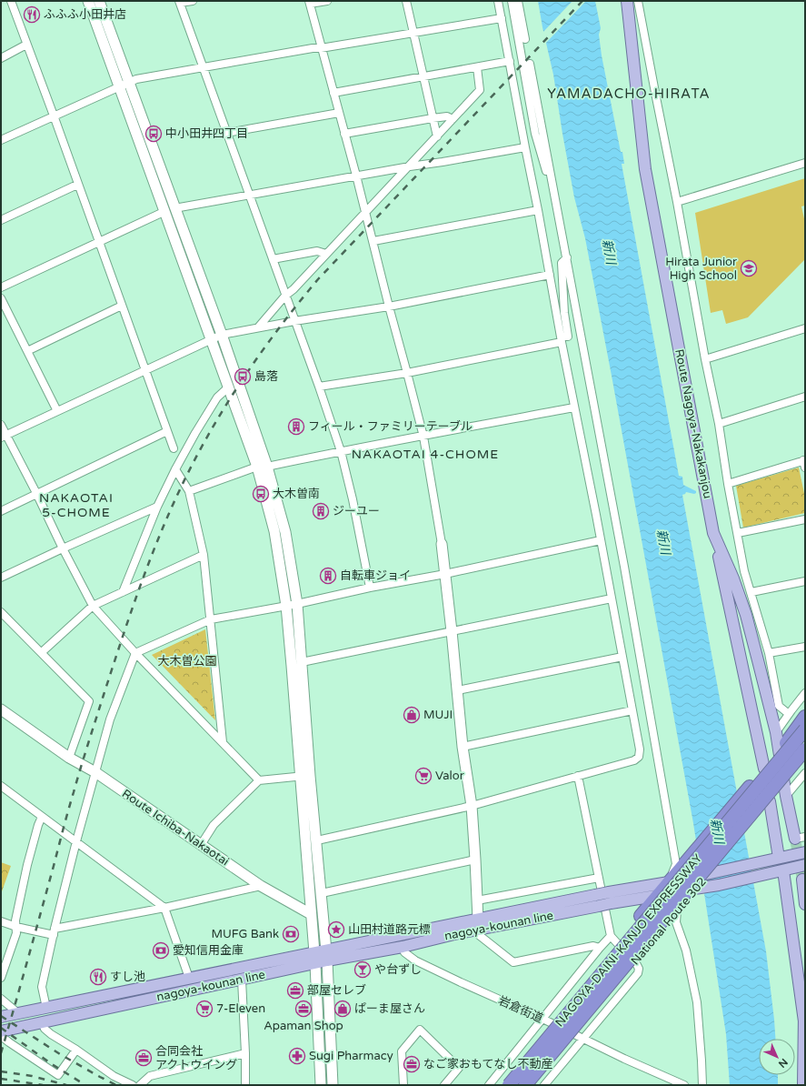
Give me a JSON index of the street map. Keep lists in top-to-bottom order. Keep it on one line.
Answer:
{"streets":{"highway":["National Route 302","NAGOYA-DAINI-KANJO EXPRESSWAY"],"main road":["Route Nagoya-Nakakanjou","nagoya-kounan line"],"street":["Route Ichiba-Nakaotai","岩倉街道"]},"crossings":[["Route Nagoya-Nakakanjou","National Route 302"],["National Route 302","nagoya-kounan line"],["nagoya-kounan line","岩倉街道"]],"districts":["YAMADACHO-HIRATA","NAKAOTAI 4-CHOME","NAKAOTAI 5-CHOME"],"water":["新川"],"parks":["大木曽公園"],"places":{"restaurant":["ふふふ小田井店","すし池"],"bus stop":["中小田井四丁目","島落","大木曽南"],"school or university":["Hirata Junior High School"],"building":["フィール・ファミリーテーブル","ジーユー","自転車ジョイ"],"shop":["MUJI","ぱーま屋さん"],"supermarket":["Valor","7-Eleven"],"place":["山田村道路元標"],"bank":["MUFG Bank","愛知信用金庫"],"bar":["や台ずし"],"office":["部屋セレブ","Apaman Shop","合同会社 アクトウイング","なご家おもてなし不動産"],"pharmacy":["Sugi Pharmacy"]},"north":"bottom right"}
